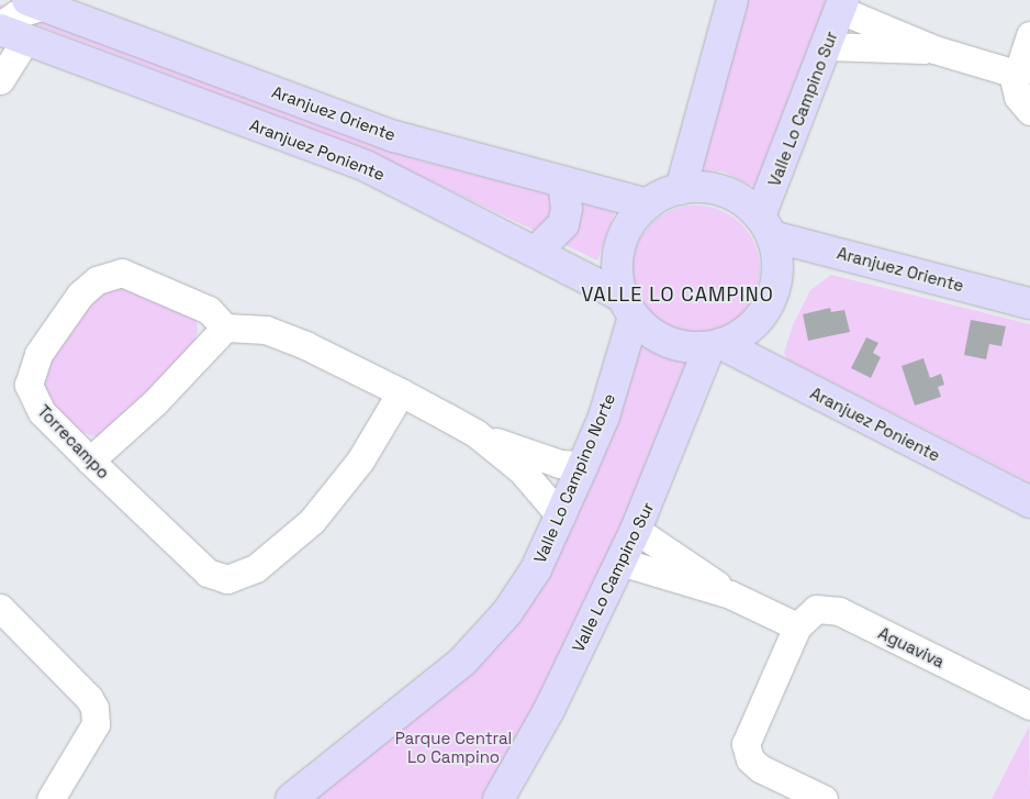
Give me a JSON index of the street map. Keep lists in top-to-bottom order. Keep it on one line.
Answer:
{"streets":{"street":["Valle Lo Campino Sur","Aranjuez Oriente","Aranjuez Poniente","Torrecampo","Valle Lo Campino Norte","Aguaviva"]},"crossings":[["Valle Lo Campino Sur","Aranjuez Oriente"],["Valle Lo Campino Sur","Aranjuez Poniente"],["Valle Lo Campino Sur","Valle Lo Campino Norte"],["Aranjuez Oriente","Aranjuez Poniente"],["Aranjuez Oriente","Valle Lo Campino Norte"],["Aranjuez Poniente","Valle Lo Campino Norte"]],"districts":["VALLE LO CAMPINO"],"parks":["Parque Central Lo Campino"]}
